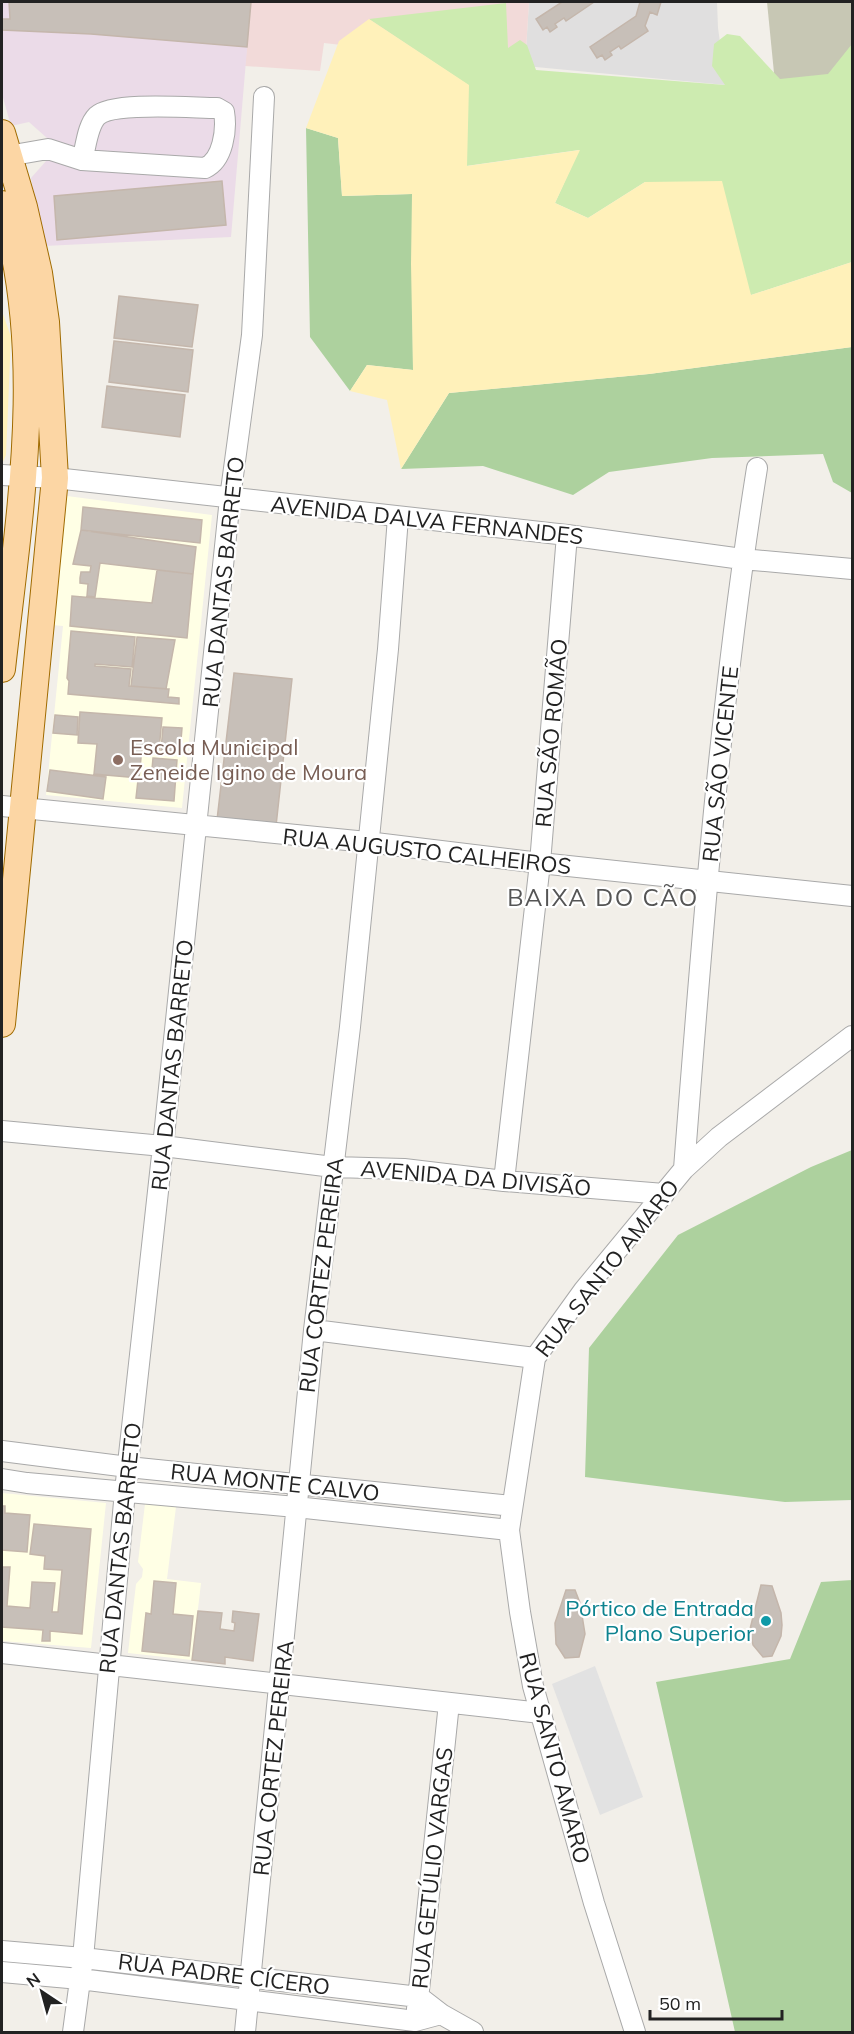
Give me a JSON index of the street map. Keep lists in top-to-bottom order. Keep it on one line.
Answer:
{"streets":{"street":["AVENIDA DALVA FERNANDES","RUA DANTAS BARRETO","RUA SÃO ROMÃO","RUA SÃO VICENTE","RUA AUGUSTO CALHEIROS","AVENIDA DA DIVISÃO","RUA SANTO AMARO","RUA CORTEZ PEREIRA","RUA MONTE CALVO","RUA GETÚLIO VARGAS","RUA PADRE CÍCERO"]},"crossings":[["AVENIDA DALVA FERNANDES","RUA DANTAS BARRETO"],["AVENIDA DALVA FERNANDES","RUA SÃO ROMÃO"],["AVENIDA DALVA FERNANDES","RUA SÃO VICENTE"],["AVENIDA DALVA FERNANDES","RUA CORTEZ PEREIRA"],["RUA DANTAS BARRETO","RUA AUGUSTO CALHEIROS"],["RUA DANTAS BARRETO","AVENIDA DA DIVISÃO"],["RUA DANTAS BARRETO","RUA MONTE CALVO"],["RUA DANTAS BARRETO","RUA PADRE CÍCERO"],["RUA SÃO ROMÃO","RUA AUGUSTO CALHEIROS"],["RUA SÃO ROMÃO","AVENIDA DA DIVISÃO"],["RUA SÃO VICENTE","RUA AUGUSTO CALHEIROS"],["RUA SÃO VICENTE","RUA SANTO AMARO"],["RUA AUGUSTO CALHEIROS","RUA CORTEZ PEREIRA"],["AVENIDA DA DIVISÃO","RUA SANTO AMARO"],["AVENIDA DA DIVISÃO","RUA CORTEZ PEREIRA"],["RUA SANTO AMARO","RUA MONTE CALVO"],["RUA CORTEZ PEREIRA","RUA MONTE CALVO"],["RUA CORTEZ PEREIRA","RUA PADRE CÍCERO"],["RUA GETÚLIO VARGAS","RUA PADRE CÍCERO"]],"districts":["BAIXA DO CÃO"],"places":["Escola Municipal Zeneide Igino de Moura","Pórtico de Entrada Plano Superior"],"scale_bar":"50 m","north":"top left"}
